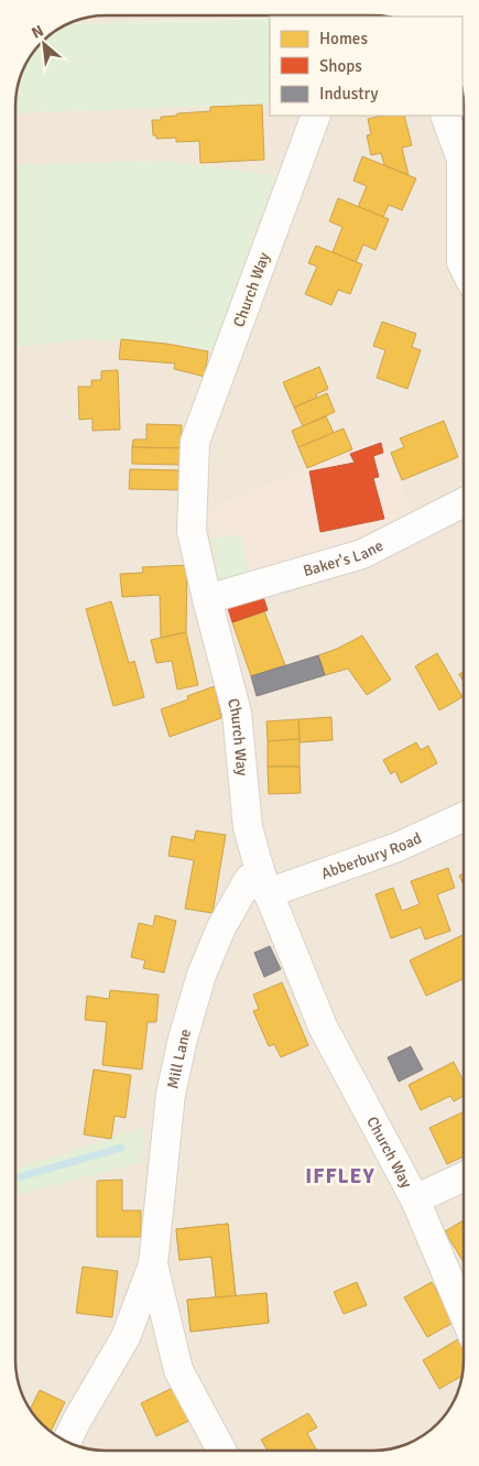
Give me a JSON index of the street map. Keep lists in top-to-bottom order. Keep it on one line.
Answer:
{"streets":{"street":["Church Way","Baker's Lane","Abberbury Road","Mill Lane"]},"crossings":[["Church Way","Baker's Lane"],["Church Way","Abberbury Road"],["Church Way","Mill Lane"],["Abberbury Road","Mill Lane"]],"districts":["IFFLEY"],"legend":["Homes","Shops","Industry"],"north":"top left"}
